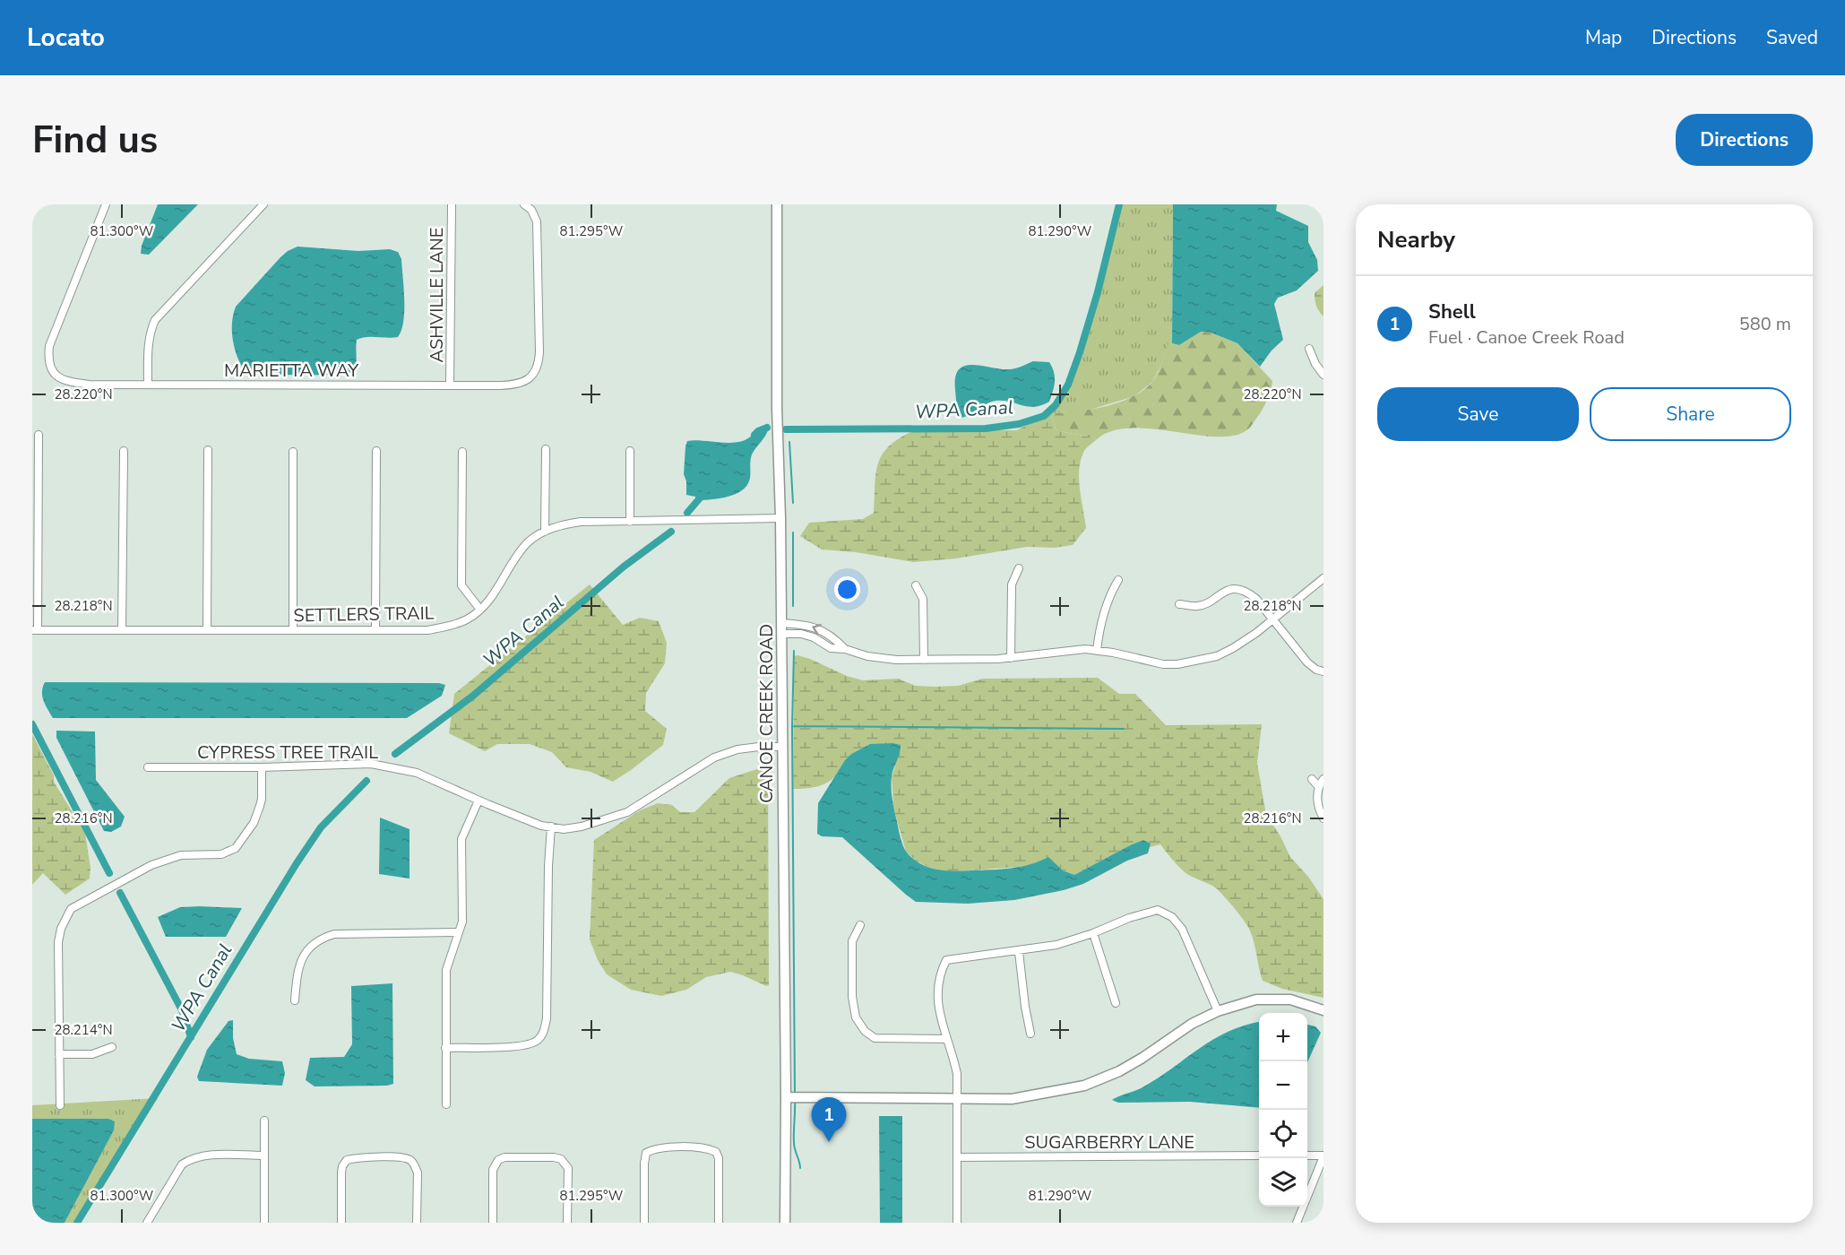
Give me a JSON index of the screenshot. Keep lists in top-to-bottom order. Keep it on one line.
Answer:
{"streets":{"main road":["CANOE CREEK ROAD"],"street":["ASHVILLE LANE","MARIETTA WAY","SETTLERS TRAIL","CYPRESS TREE TRAIL","SUGARBERRY LANE"]},"crossings":[["ASHVILLE LANE","MARIETTA WAY"],["SETTLERS TRAIL","CANOE CREEK ROAD"],["CANOE CREEK ROAD","CYPRESS TREE TRAIL"]],"water":["WPA Canal"],"page":{"header":"Locato","nav":["Map","Directions","Saved"],"buttons":["Directions",["Save","Share"]],"title":"Find us","heading":"Nearby","list":[{"mark":"1","name":"Shell","note":"Fuel · Canoe Creek Road","value":"580 m"}],"map_buttons":["+","−"],"pins":"1"},"coordinates":["81.300°W","81.295°W","81.290°W","28.220°N","28.218°N","28.216°N","28.214°N"]}
